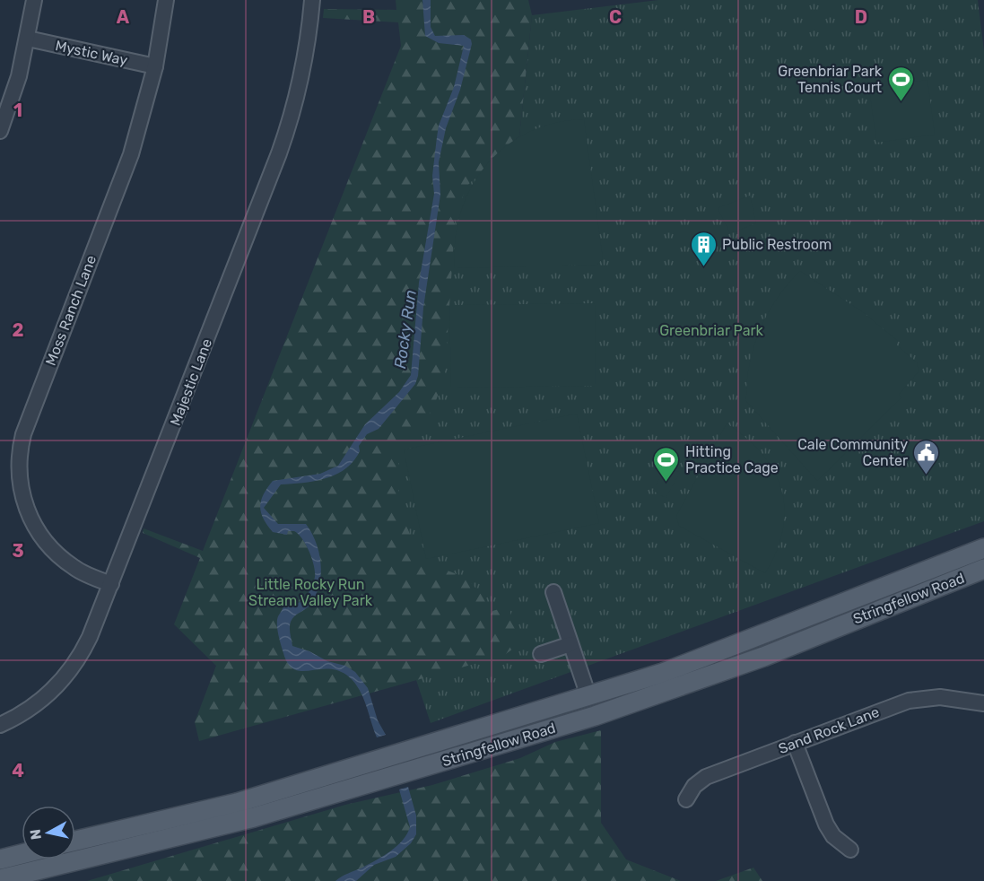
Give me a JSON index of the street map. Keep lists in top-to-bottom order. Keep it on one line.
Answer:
{"streets":{"main road":["Stringfellow Road"],"street":["Mystic Way","Moss Ranch Lane","Majestic Lane","Sand Rock Lane"]},"crossings":[["Mystic Way","Moss Ranch Lane"],["Moss Ranch Lane","Majestic Lane"]],"water":["Rocky Run"],"parks":["Greenbriar Park","Little Rocky Run Stream Valley Park"],"places":{"sports":["Greenbriar Park Tennis Court","Hitting Practice Cage"],"building":["Public Restroom"],"public building":["Cale Community Center"]},"north":"left","grid":{"columns":["A","B","C","D"],"rows":["1","2","3","4"]}}
